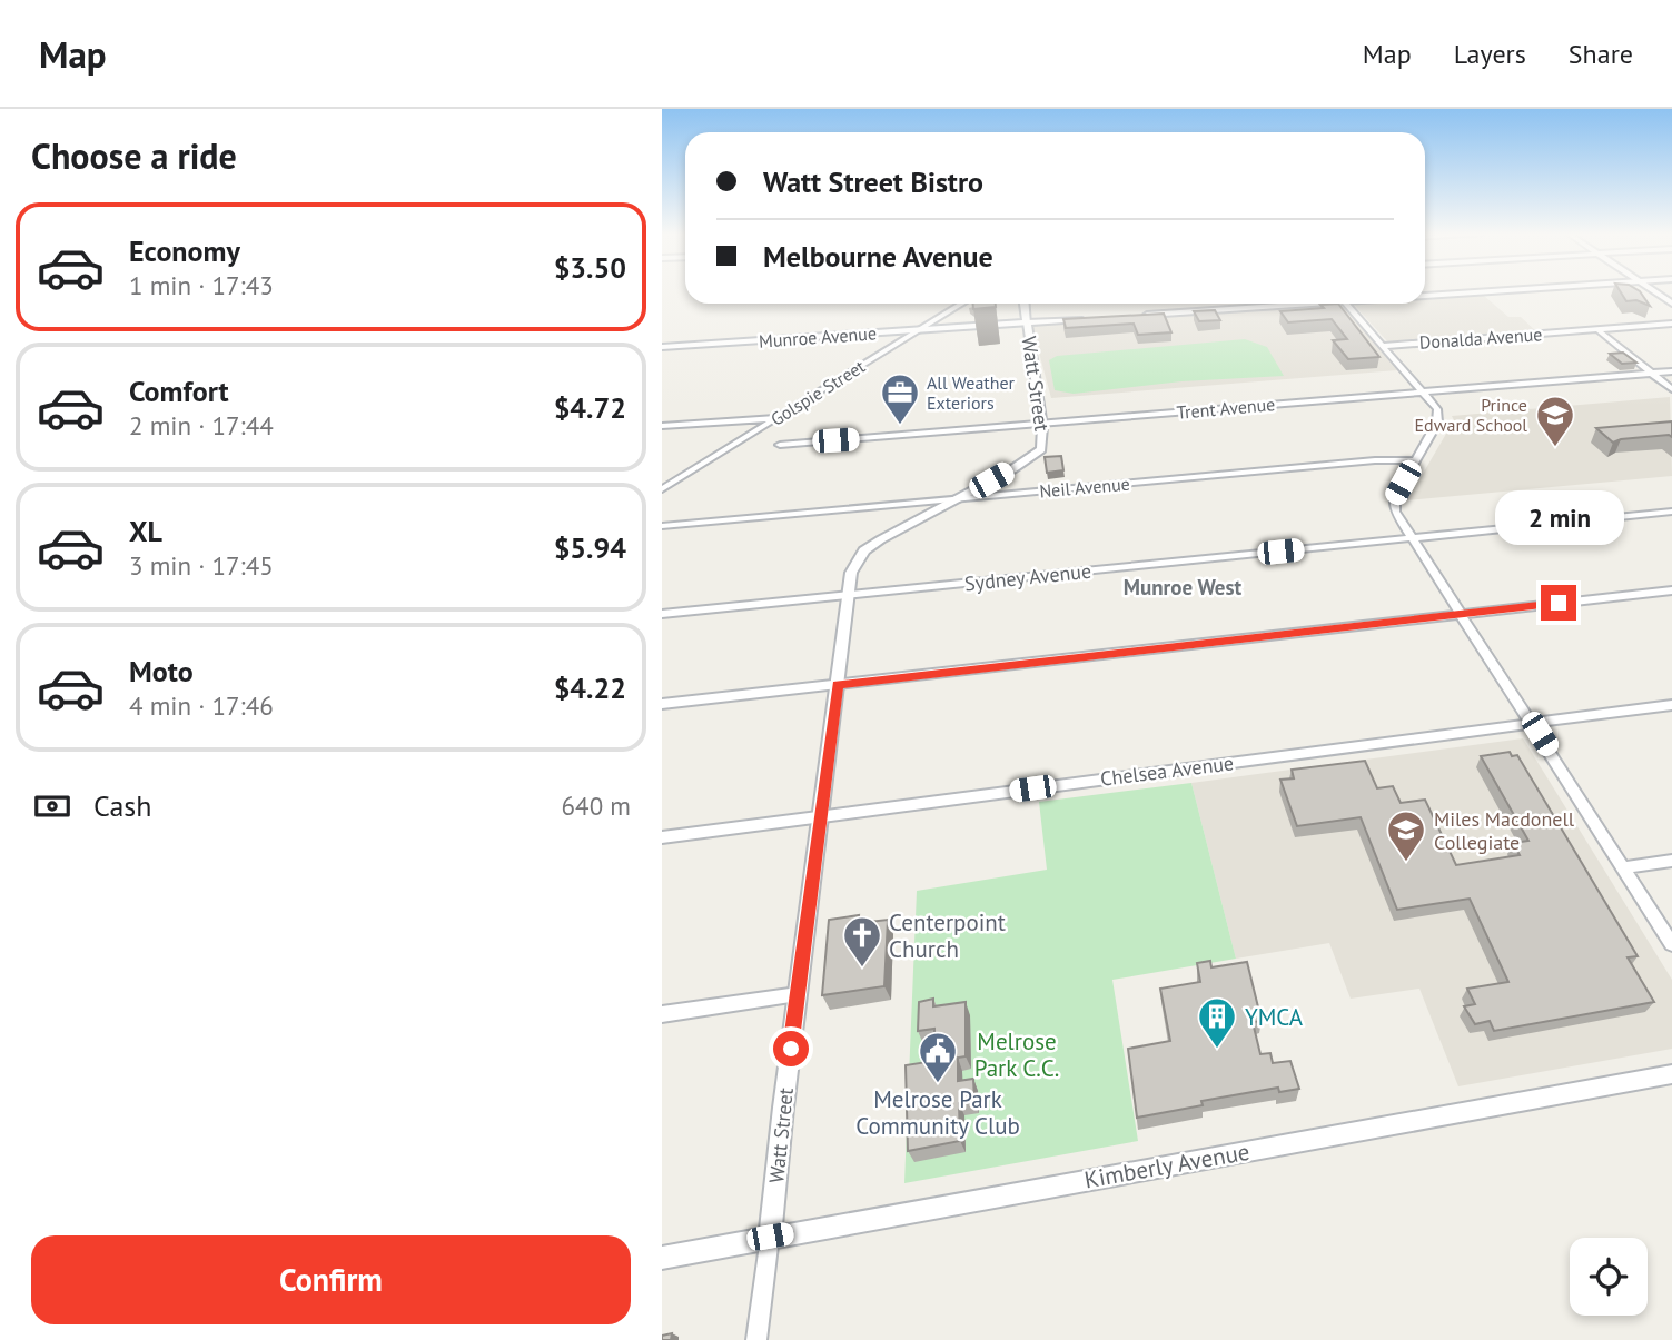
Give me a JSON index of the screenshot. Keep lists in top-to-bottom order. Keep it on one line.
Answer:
{"streets":{"main road":["Munroe Avenue","Watt Street"],"street":["Donalda Avenue","Golspie Street","Trent Avenue","Neil Avenue","Sydney Avenue","Chelsea Avenue","Kimberly Avenue"]},"crossings":[["Munroe Avenue","Watt Street"],["Munroe Avenue","Golspie Street"],["Watt Street","Trent Avenue"],["Watt Street","Neil Avenue"],["Watt Street","Sydney Avenue"],["Watt Street","Chelsea Avenue"],["Watt Street","Kimberly Avenue"]],"districts":["Munroe West"],"parks":["Melrose Park C.C."],"places":{"office":["All Weather Exteriors"],"school or university":["Prince Edward School","Miles Macdonell Collegiate"],"church":["Centerpoint Church"],"building":["YMCA"],"public building":["Melrose Park Community Club"]},"page":{"header":"Map","nav":["Map","Layers","Share"],"heading":"Choose a ride","banner":["Watt Street Bistro","Melbourne Avenue"],"list":[{"name":"Economy","note":"1 min · 17:43","value":"$3.50"},{"name":"Comfort","note":"2 min · 17:44","value":"$4.72"},{"name":"XL","note":"3 min · 17:45","value":"$5.94"},{"name":"Moto","note":"4 min · 17:46","value":"$4.22"}],"bubble":"2 min","pay":["Cash","640 m"],"buttons":"Confirm"}}
